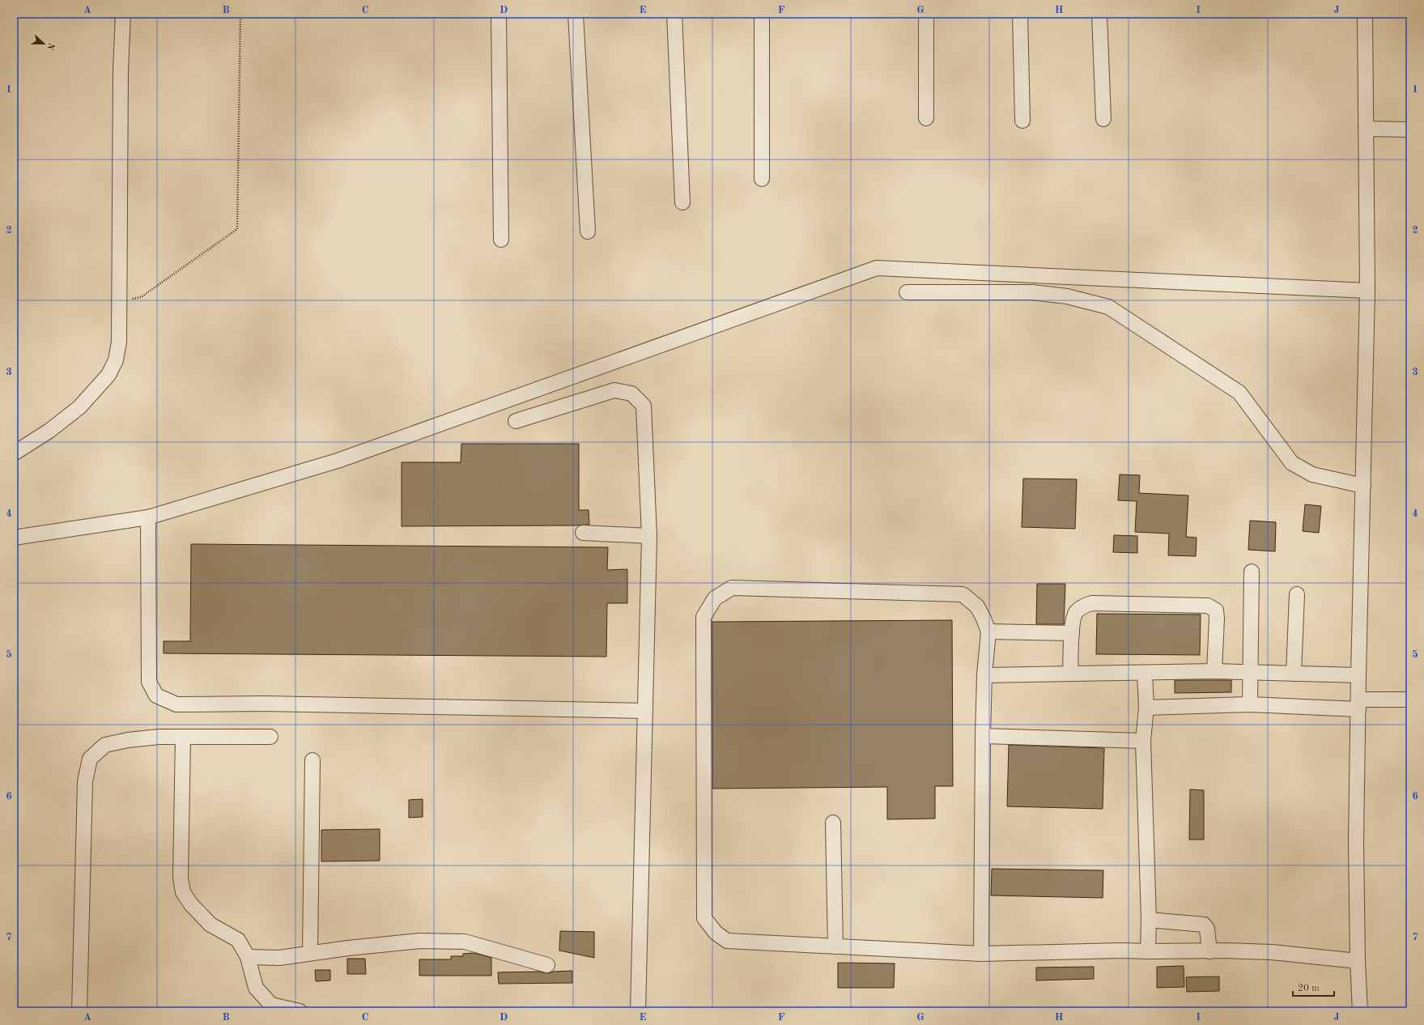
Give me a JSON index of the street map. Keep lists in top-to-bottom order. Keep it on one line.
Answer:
{"scale_bar":"20 m","north":"right","grid":{"columns":["A","B","C","D","E","F","G","H","I","J"],"rows":["1","2","3","4","5","6","7"]}}
